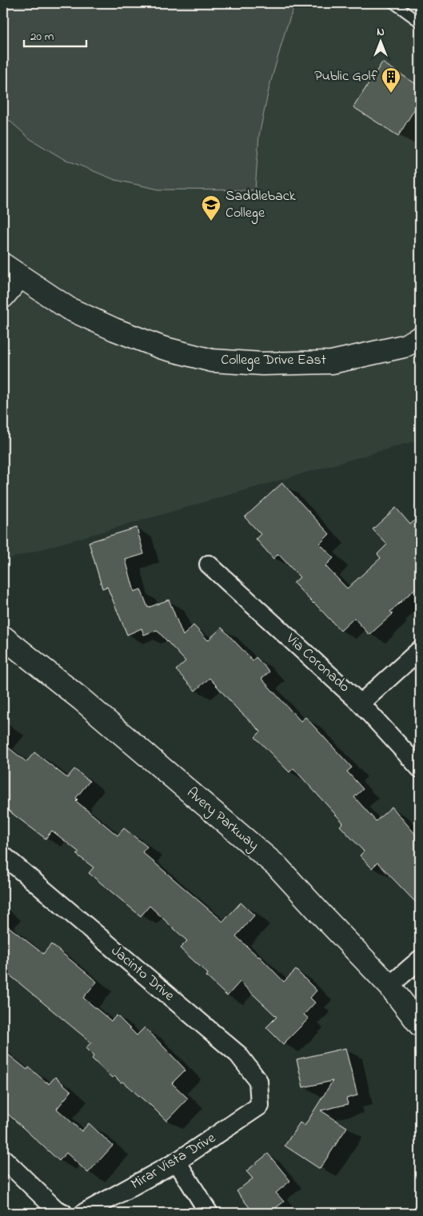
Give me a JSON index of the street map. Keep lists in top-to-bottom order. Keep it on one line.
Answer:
{"streets":{"street":["College Drive East","Via Coronado","Avery Parkway","Jacinto Drive","Mirar Vista Drive"]},"crossings":[["Jacinto Drive","Mirar Vista Drive"]],"places":{"building":["Public Golf"],"school or university":["Saddleback College"]},"scale_bar":"20 m","north":"top"}
